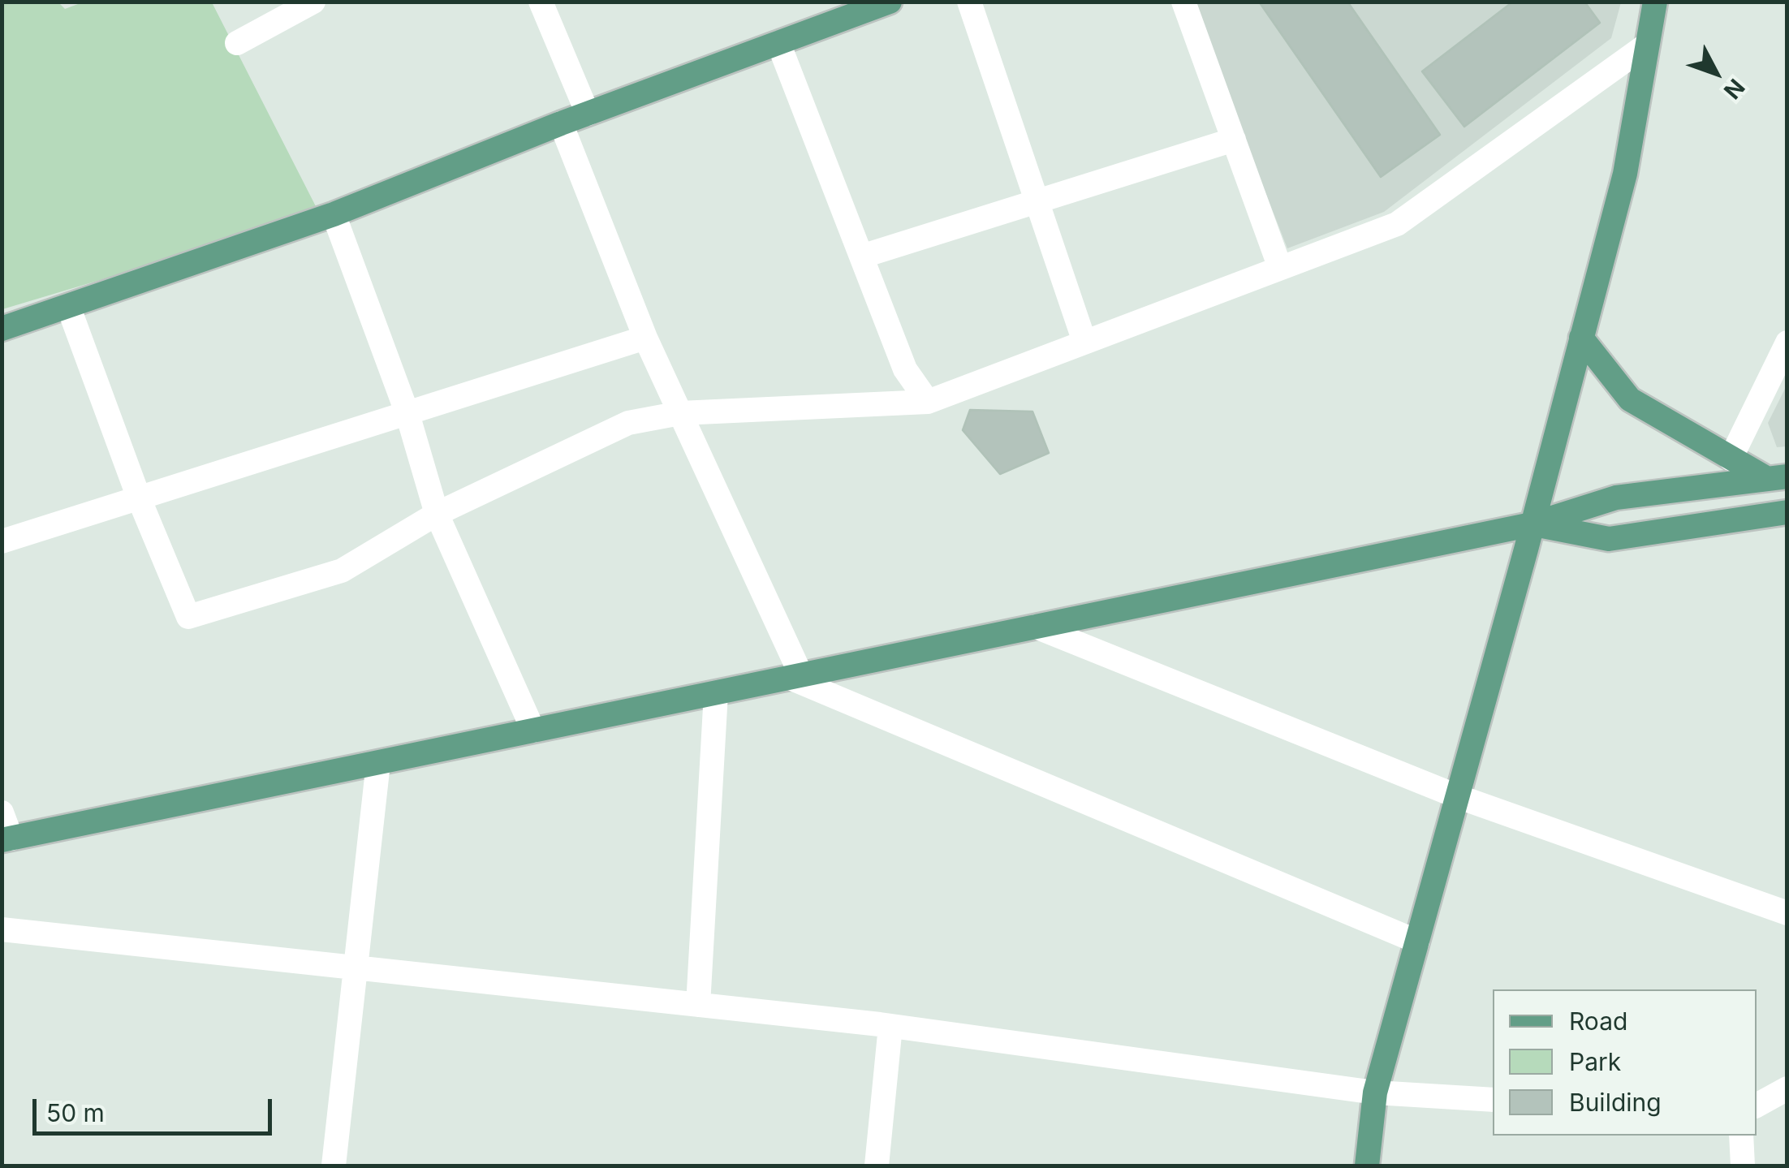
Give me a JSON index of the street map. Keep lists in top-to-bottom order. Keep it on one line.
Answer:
{"legend":["Road","Park","Building"],"scale_bar":"50 m","north":"bottom right"}
